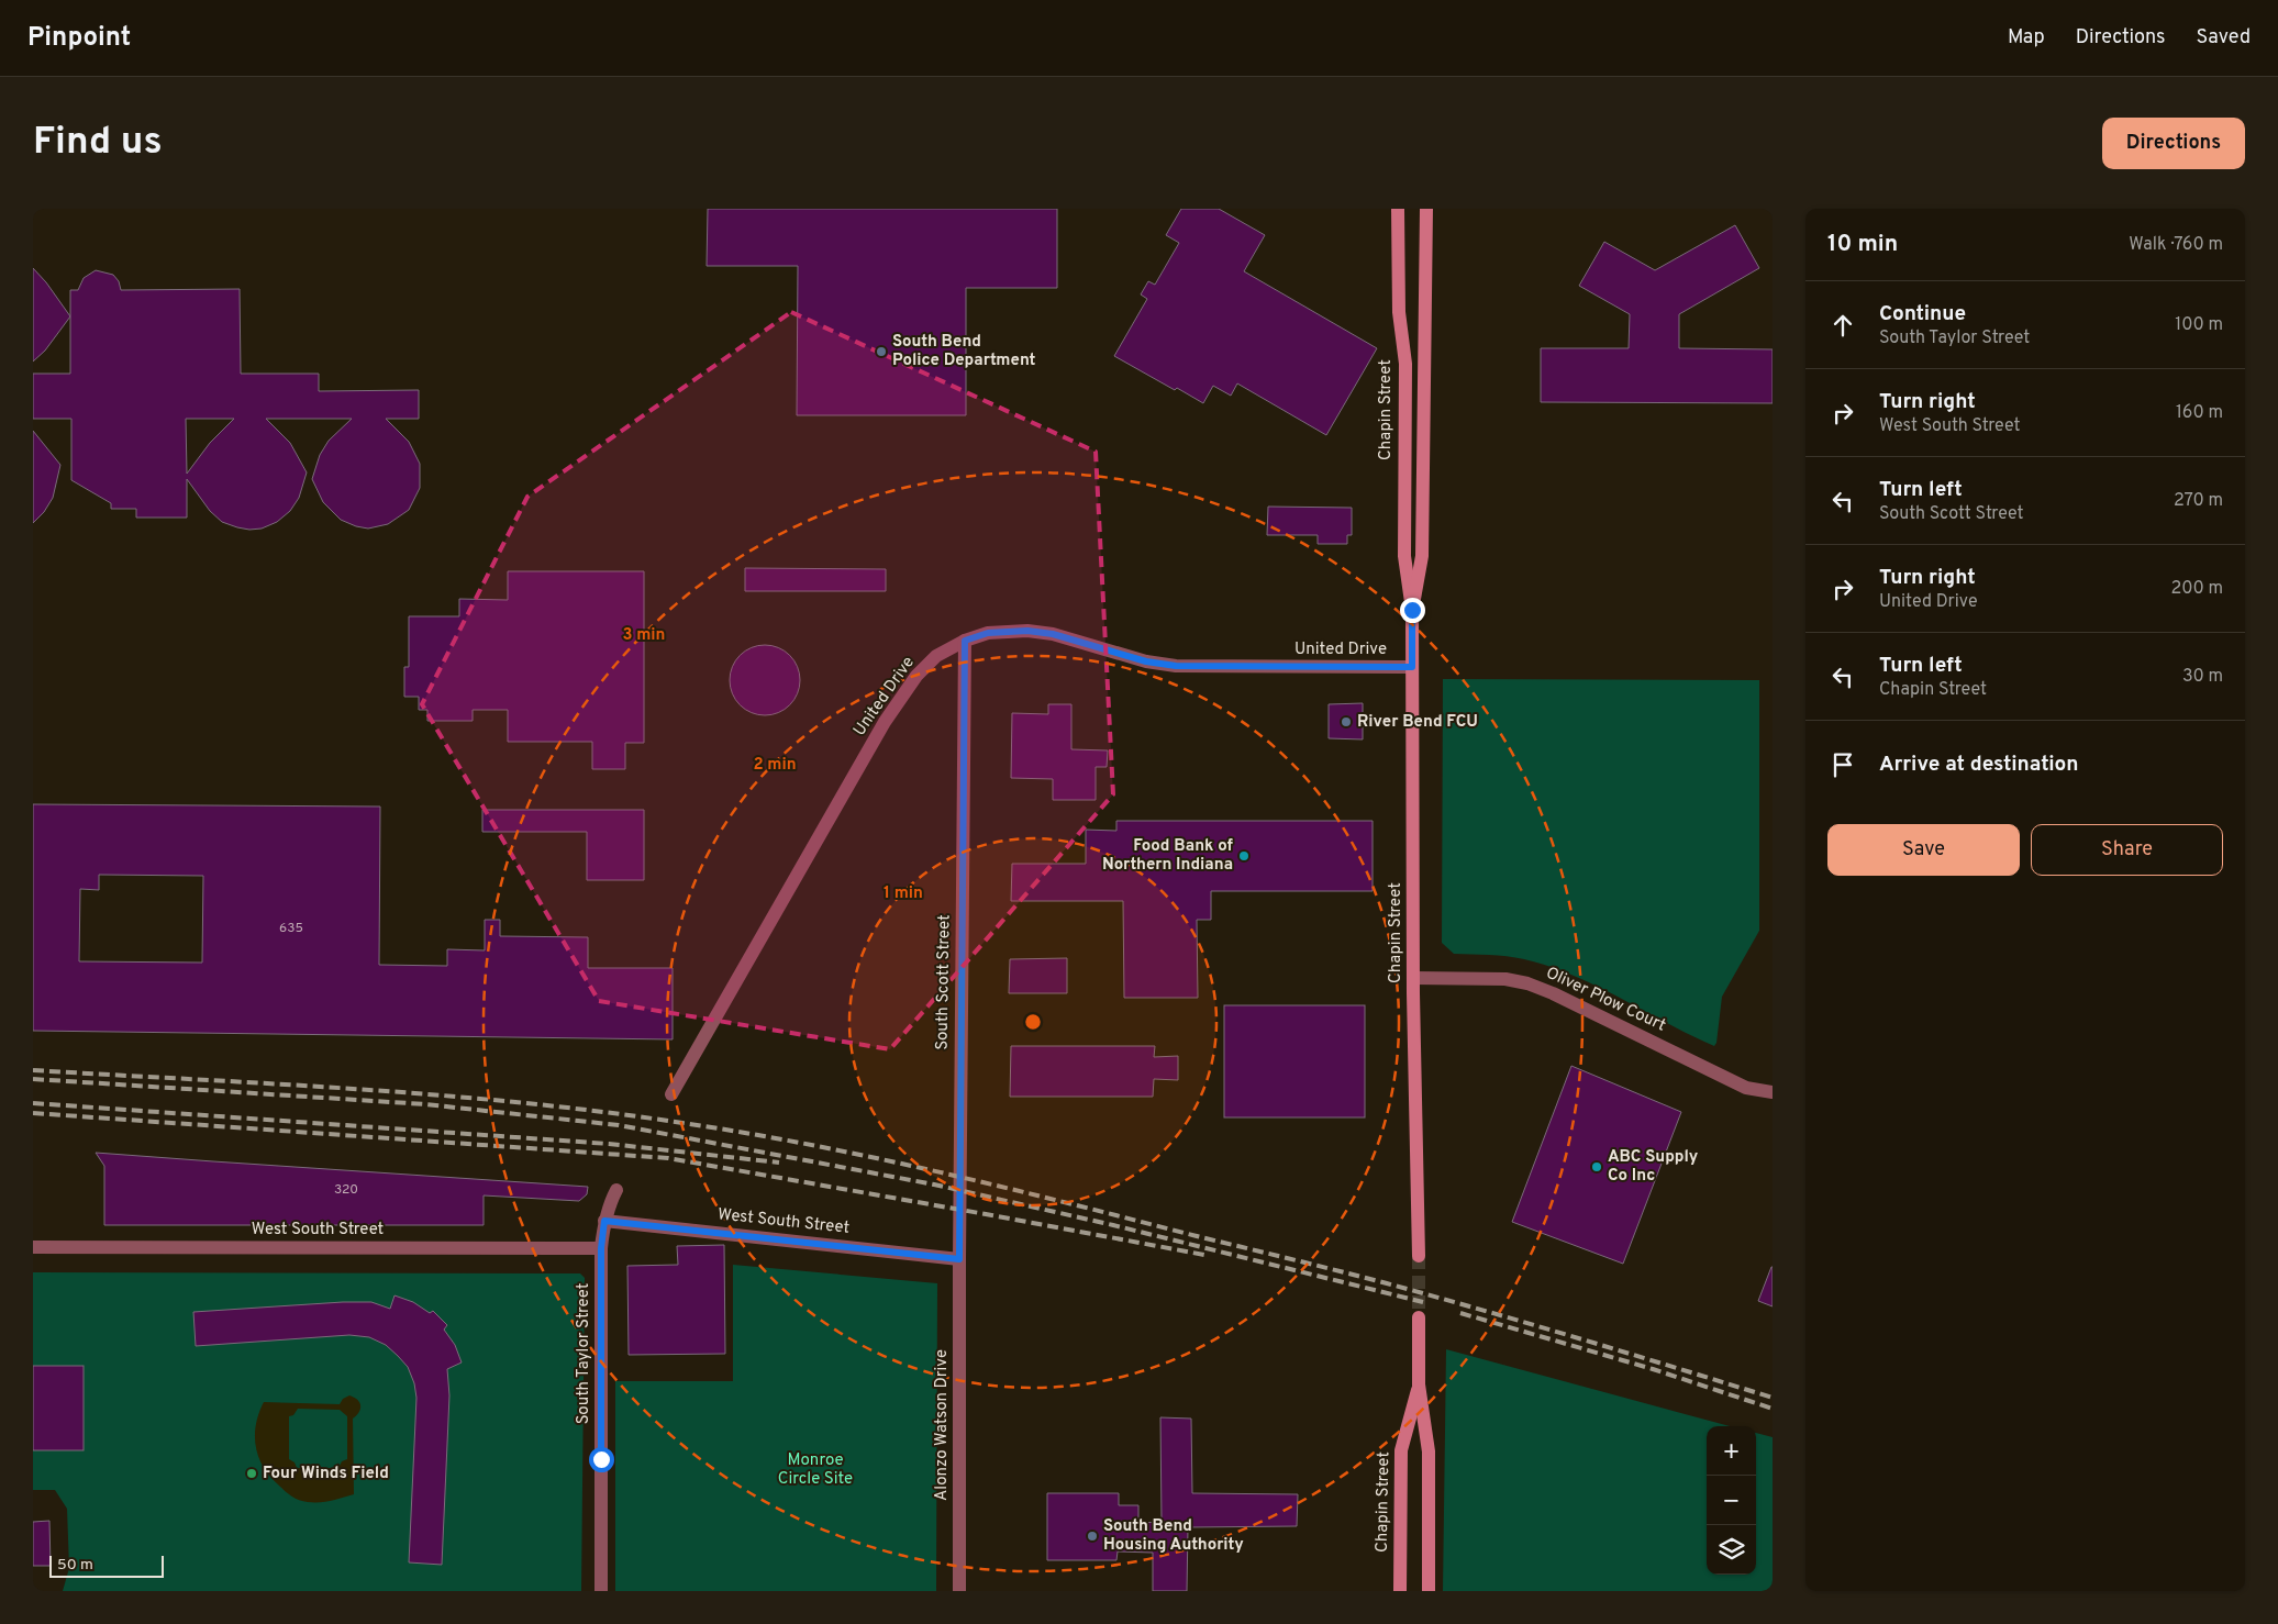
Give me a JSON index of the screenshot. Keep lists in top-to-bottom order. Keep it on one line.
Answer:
{"streets":{"main road":["Chapin Street"],"street":["United Drive","South Scott Street","Oliver Plow Court","West South Street","South Taylor Street","Alonzo Watson Drive"]},"crossings":[["Chapin Street","United Drive"],["Chapin Street","Oliver Plow Court"],["United Drive","South Scott Street"],["South Scott Street","West South Street"],["South Scott Street","Alonzo Watson Drive"],["West South Street","South Taylor Street"],["West South Street","Alonzo Watson Drive"]],"parks":["Monroe Circle Site"],"places":["South Bend Police Department","River Bend FCU","Food Bank of Northern Indiana","ABC Supply Co Inc","Four Winds Field","South Bend Housing Authority"],"house_numbers":["635","320"],"scale_bar":"50 m","page":{"header":"Pinpoint","nav":["Map","Directions","Saved"],"buttons":["Directions",["Save","Share"]],"title":"Find us","heading":["10 min","Walk · 760 m"],"list":[["Continue","South Taylor Street","100 m"],["Turn right","West South Street","160 m"],["Turn left","South Scott Street","270 m"],["Turn right","United Drive","200 m"],["Turn left","Chapin Street","30 m"],"Arrive at destination"],"map_buttons":["+","−"],"scale":"50 m"},"rings":["3 min","2 min","1 min"]}
